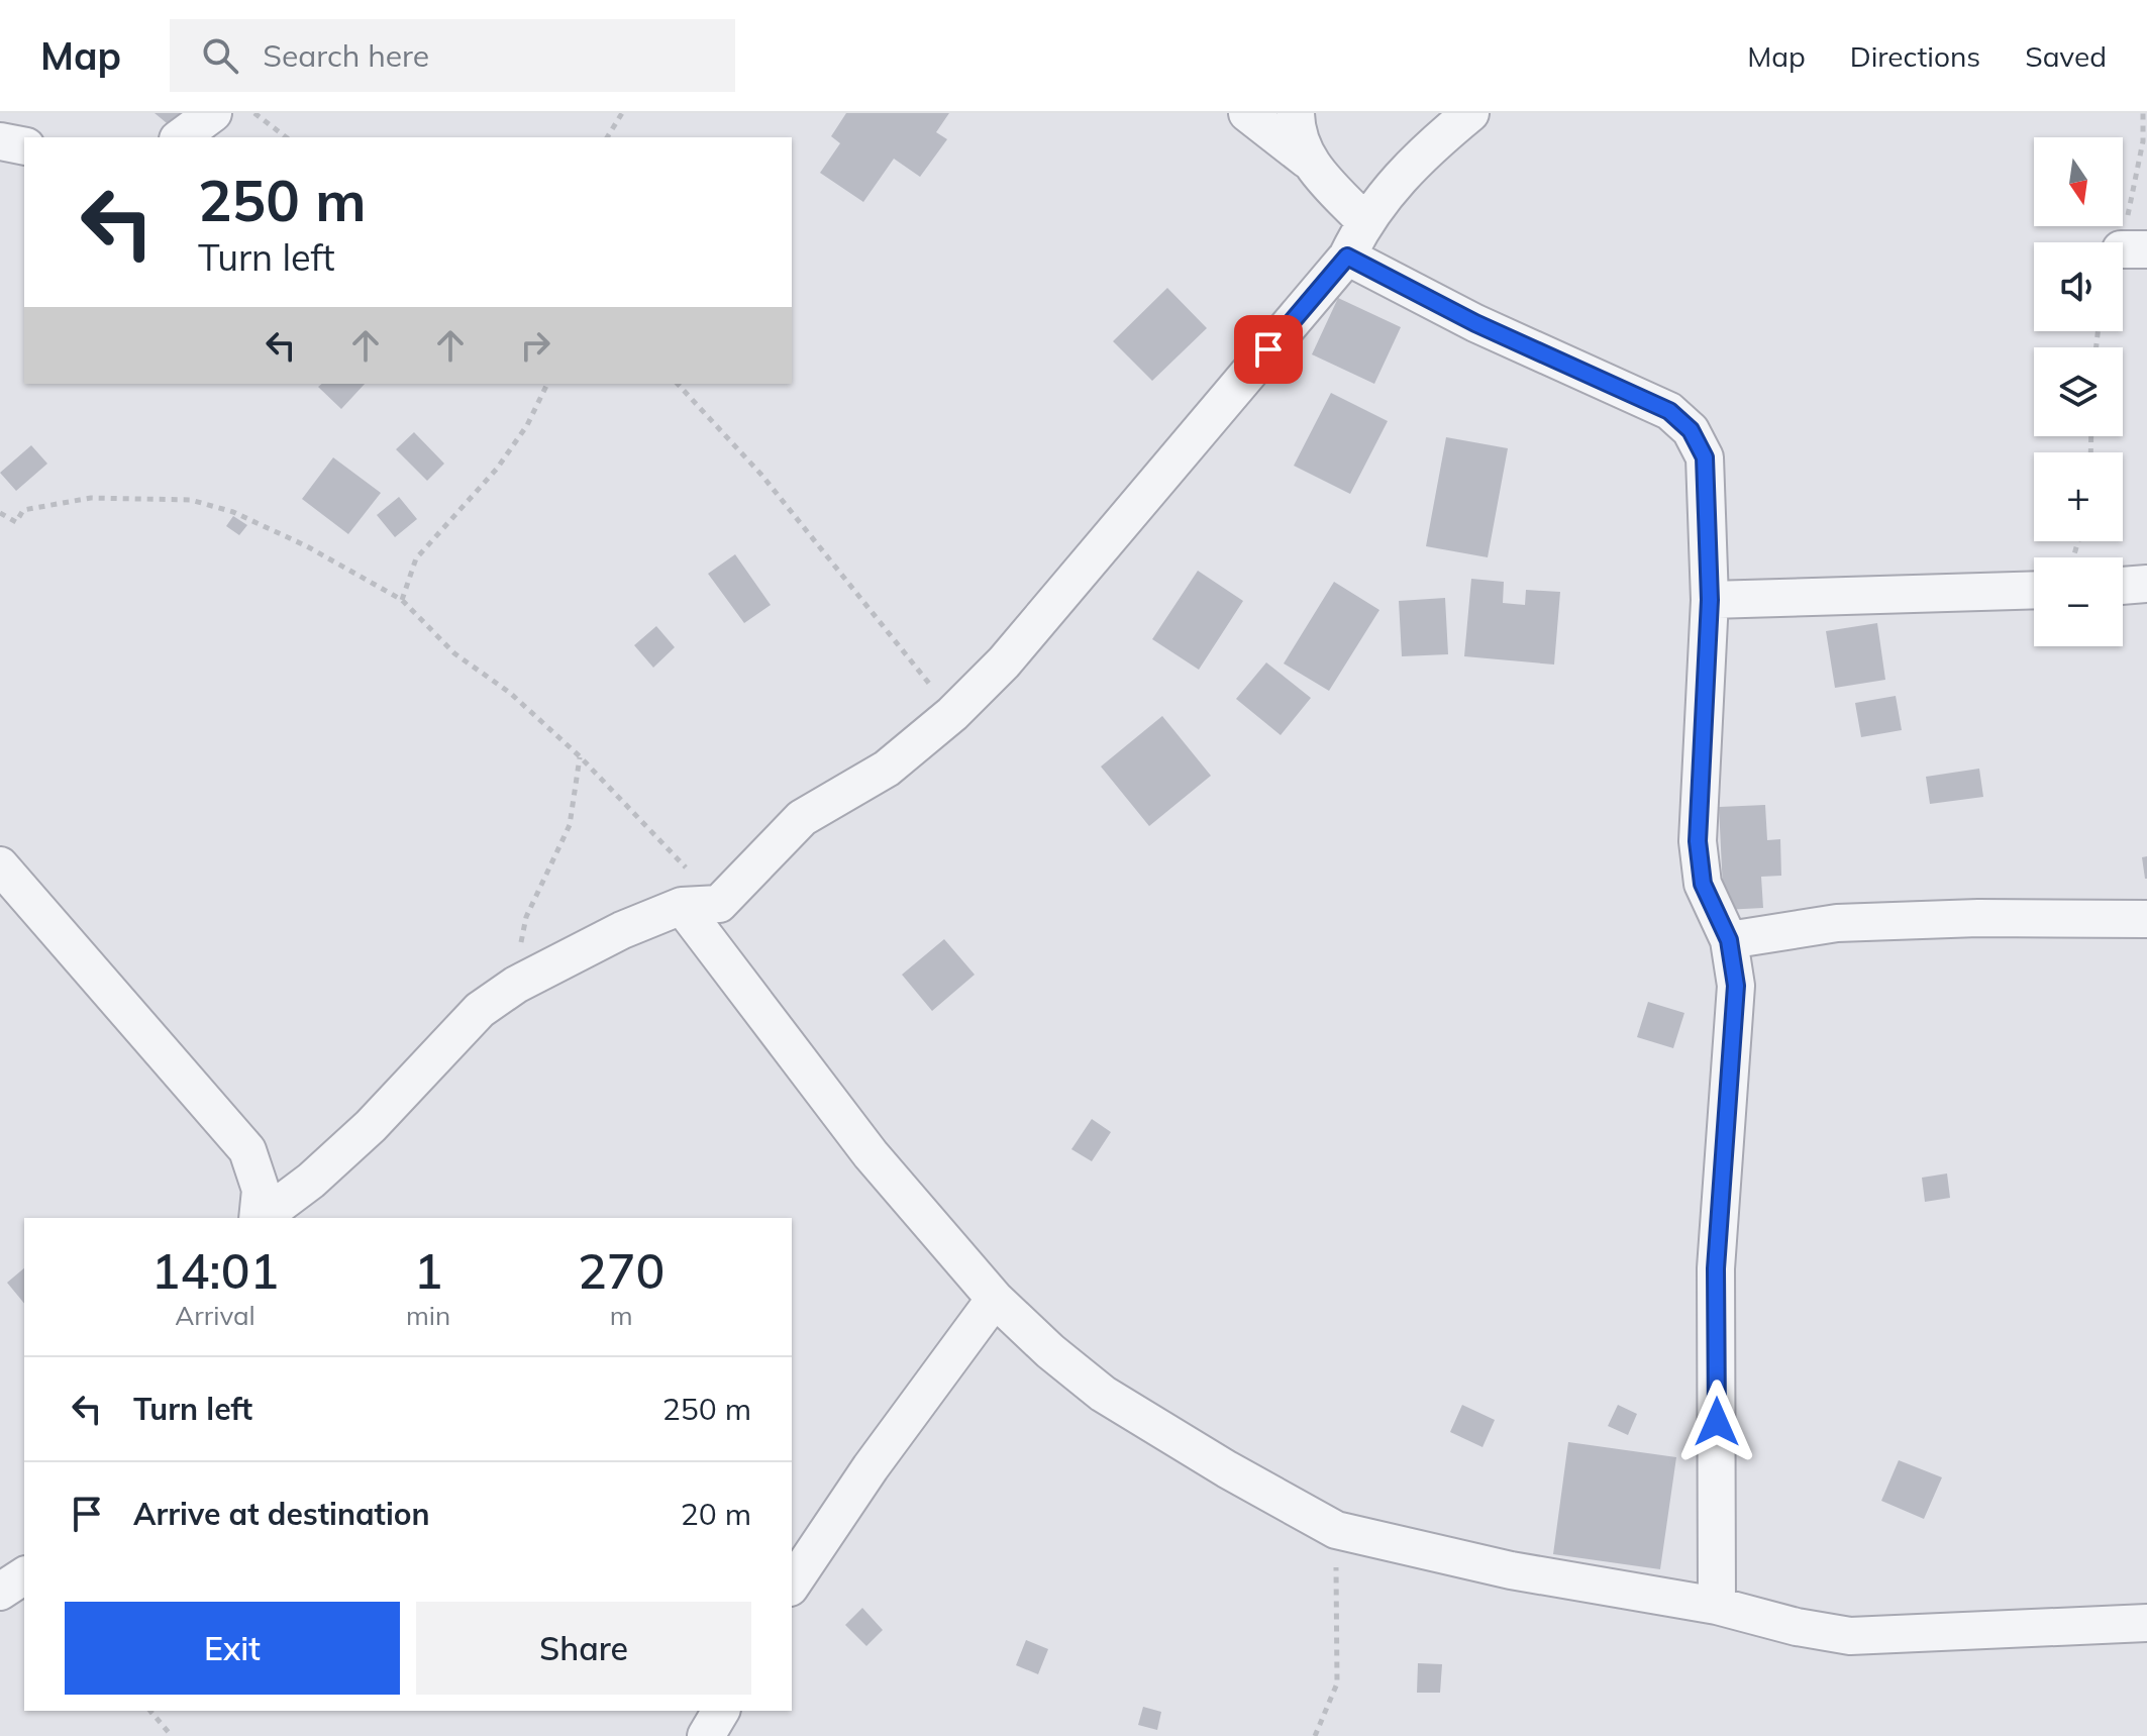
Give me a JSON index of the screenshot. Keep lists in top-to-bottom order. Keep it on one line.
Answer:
{"north":"bottom","page":{"header":"Map","search":"Search here","nav":["Map","Directions","Saved"],"map_buttons":["+","−"],"turn":["250 m","Turn left"],"eta":["14:01","Arrival","1","min","270","m"],"list":[{"name":"Turn left","value":"250 m"},{"name":"Arrive at destination","value":"20 m"}],"buttons":["Exit","Share"]}}
